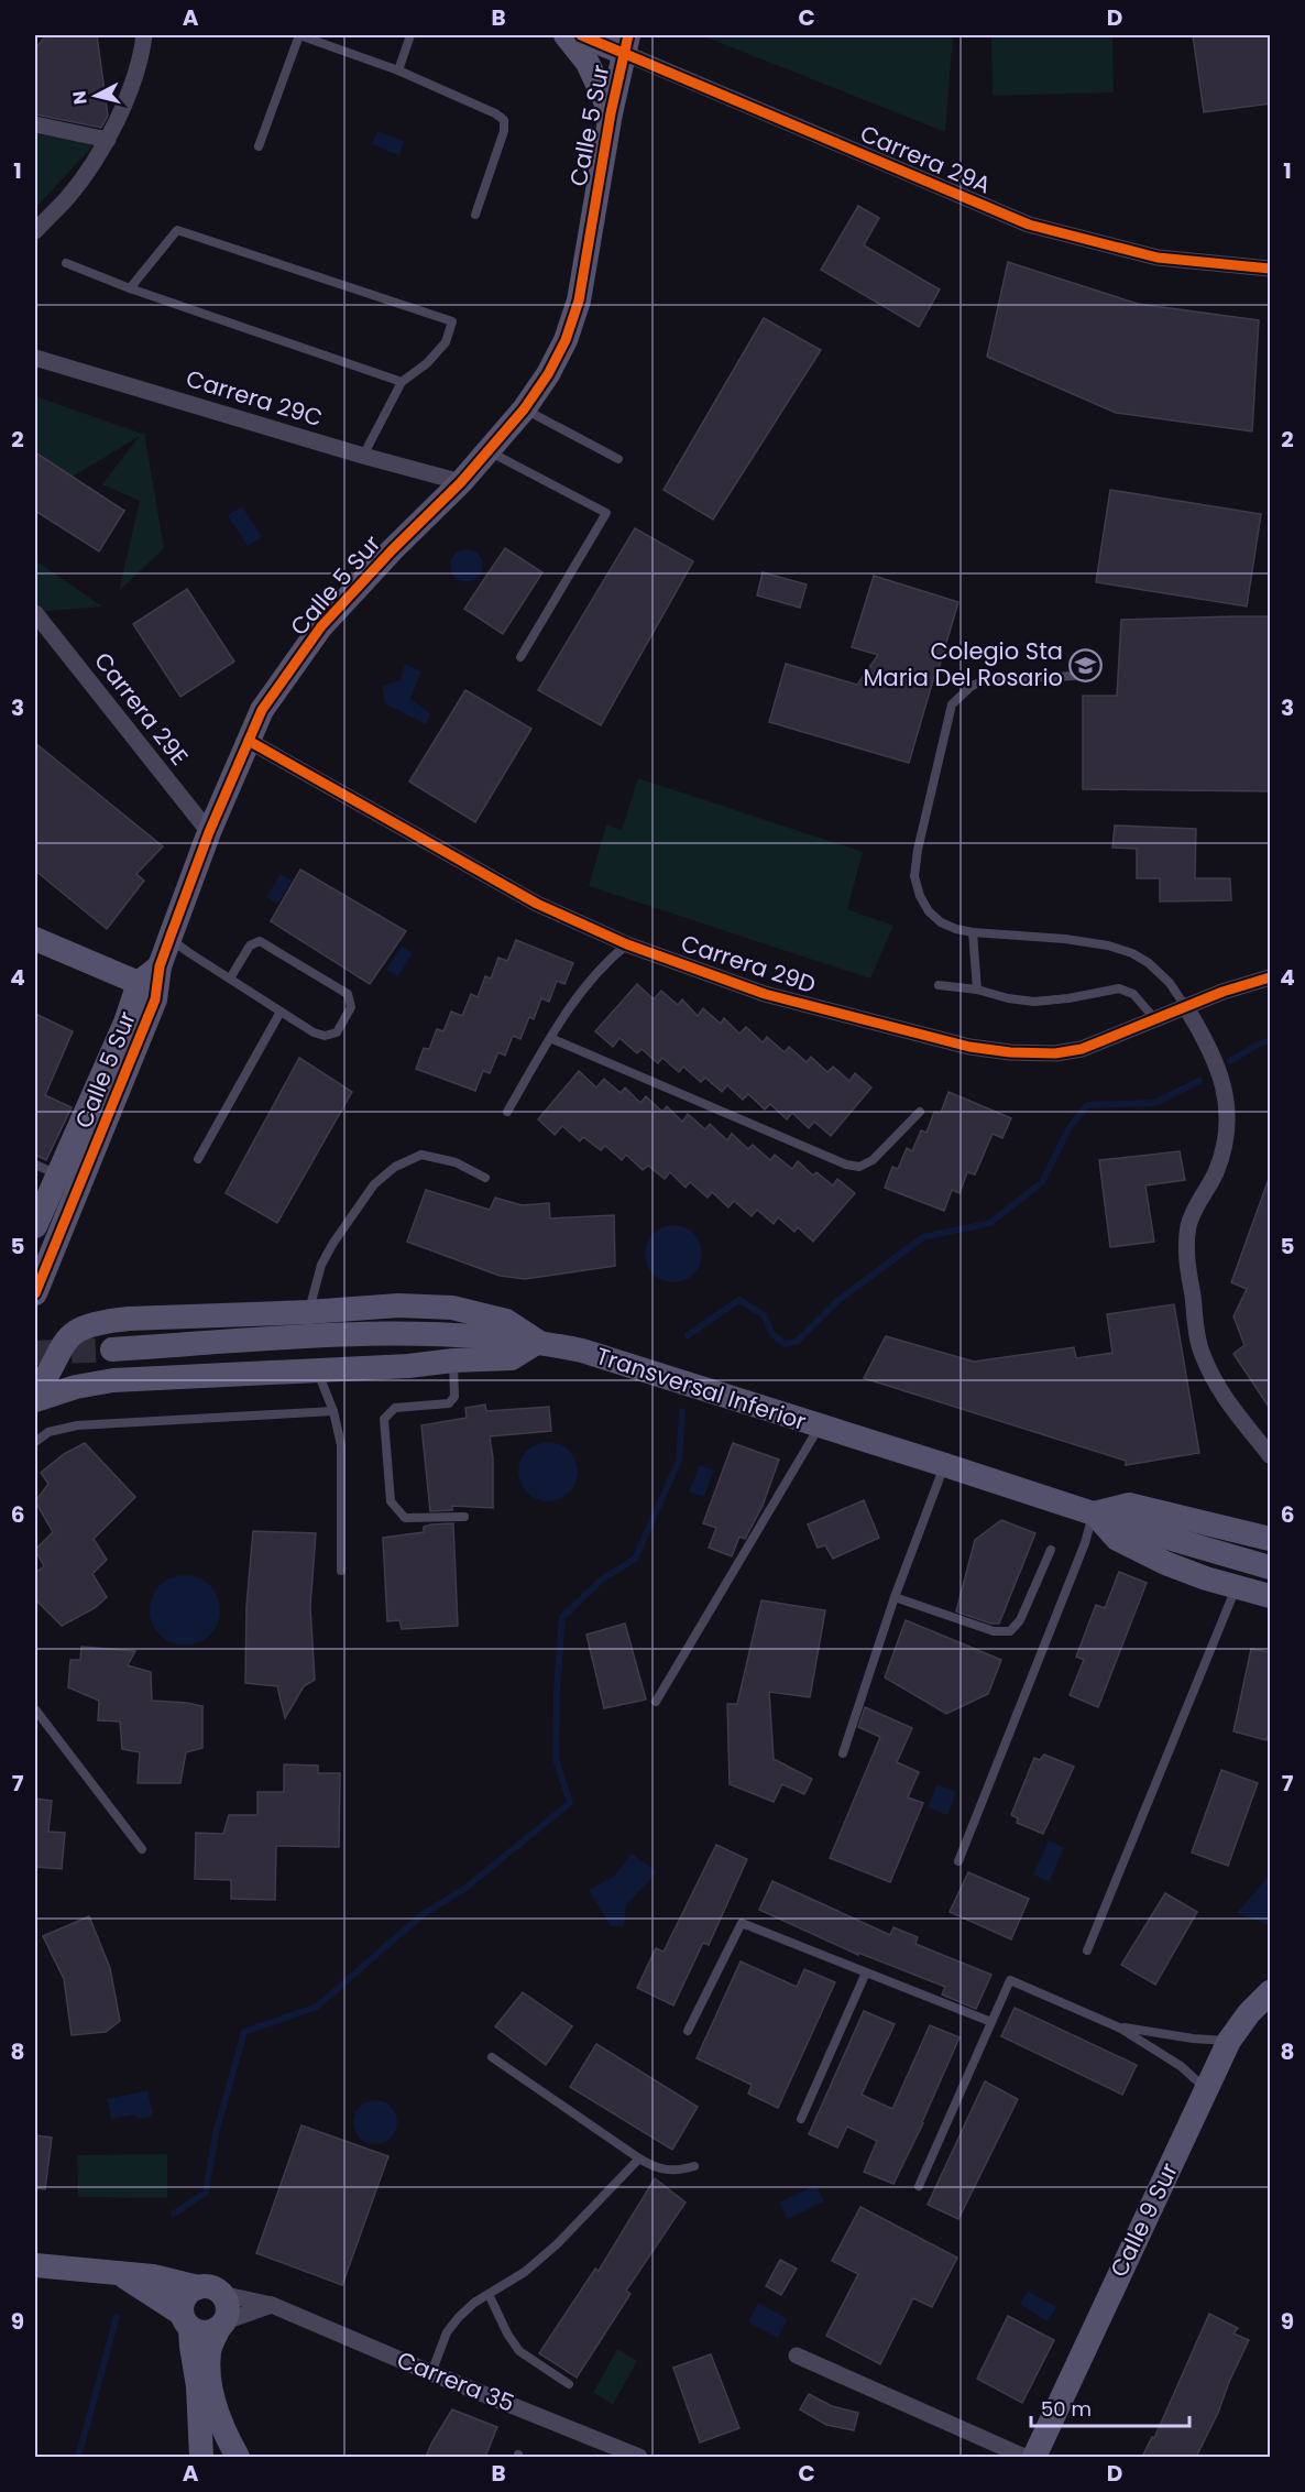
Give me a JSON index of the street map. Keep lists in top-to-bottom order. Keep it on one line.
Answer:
{"streets":{"main road":["Calle 5 Sur","Carrera 29A","Transversal Inferior","Calle 9 Sur","Carrera 35"],"street":["Carrera 29C","Carrera 29E","Carrera 29D"]},"crossings":[["Calle 5 Sur","Carrera 29A"],["Calle 5 Sur","Carrera 29C"],["Calle 5 Sur","Carrera 29E"],["Calle 5 Sur","Carrera 29D"]],"places":{"school or university":["Colegio Sta Maria Del Rosario"]},"scale_bar":"50 m","north":"left","grid":{"columns":["A","B","C","D"],"rows":["1","2","3","4","5","6","7","8","9"]}}
